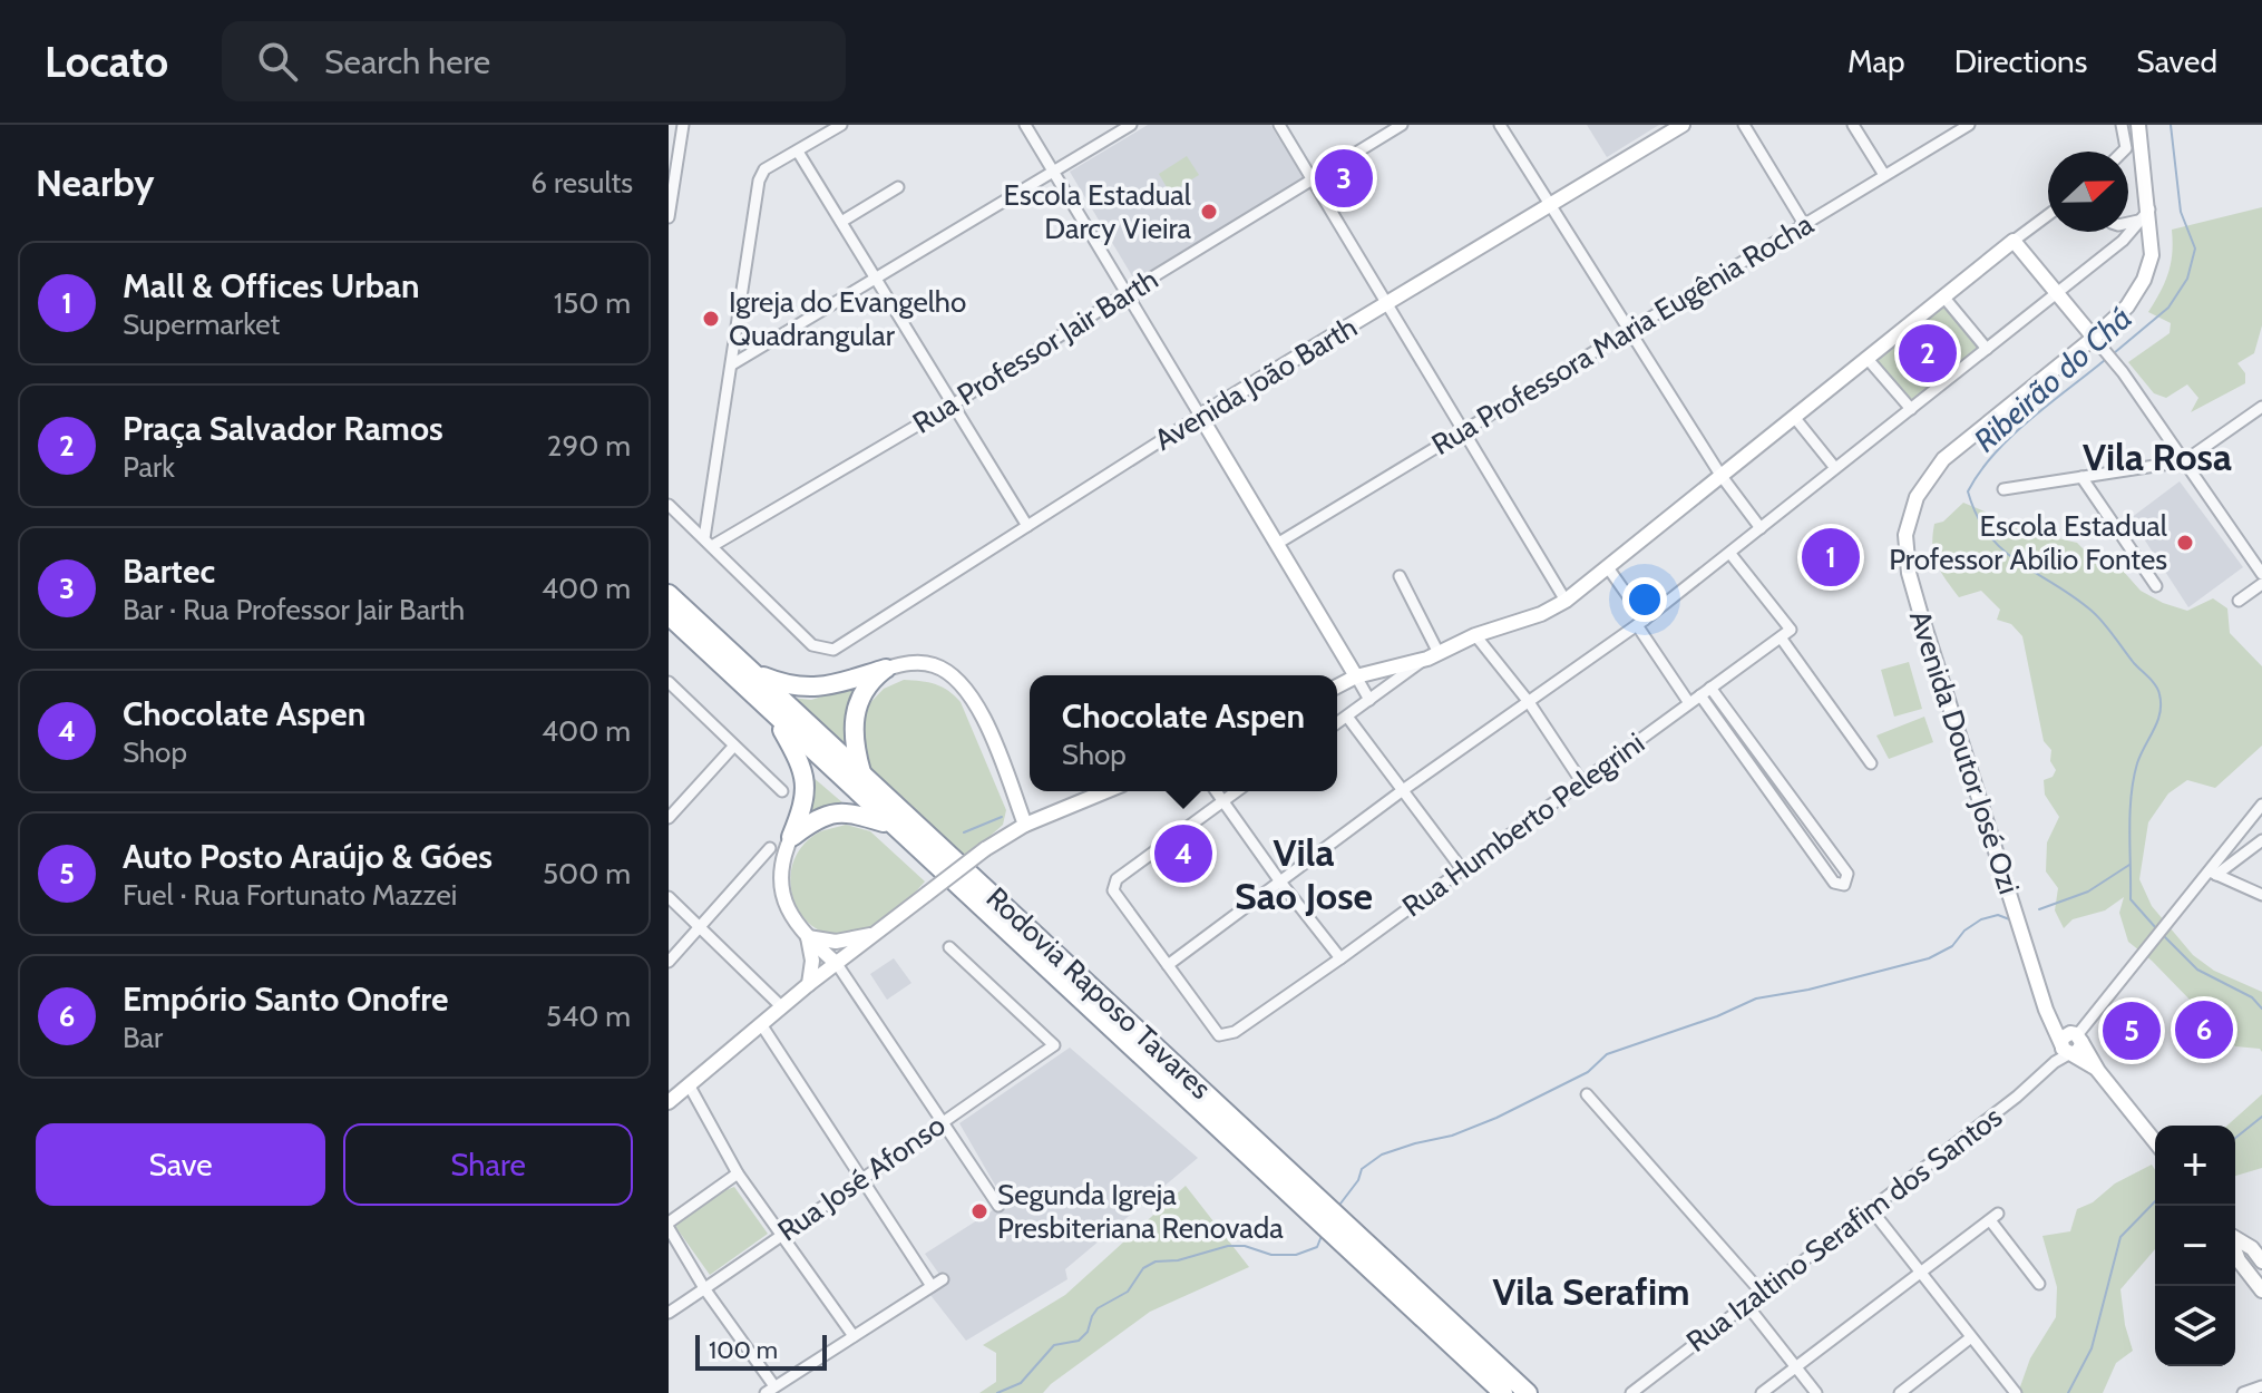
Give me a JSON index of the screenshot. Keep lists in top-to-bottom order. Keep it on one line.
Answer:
{"streets":{"highway":["Rodovia Raposo Tavares"],"main road":["Avenida João Barth","Avenida Doutor José Ozi"],"street":["Rua Professora Maria Eugênia Rocha","Rua Professor Jair Barth","Rua Humberto Pelegrini","Rua José Afonso","Rua Izaltino Serafim dos Santos"]},"crossings":[["Rua Professor Jair Barth","Avenida João Barth"],["Avenida Doutor José Ozi","Rua Izaltino Serafim dos Santos"]],"districts":["Vila Rosa","Vila Sao Jose","Vila Serafim"],"water":["Ribeirão do Chá"],"places":["Escola Estadual Darcy Vieira","Igreja do Evangelho Quadrangular","Escola Estadual Professor Abílio Fontes","Segunda Igreja Presbiteriana Renovada"],"scale_bar":"100 m","north":"right","page":{"header":"Locato","search":"Search here","nav":["Map","Directions","Saved"],"heading":["Nearby","6 results"],"pins":["3","2","1","4","6","5"],"list":[{"mark":"1","name":"Mall & Offices Urban","note":"Supermarket","value":"150 m"},{"mark":"2","name":"Praça Salvador Ramos","note":"Park","value":"290 m"},{"mark":"3","name":"Bartec","note":"Bar · Rua Professor Jair Barth","value":"400 m"},{"mark":"4","name":"Chocolate Aspen","note":"Shop","value":"400 m"},{"mark":"5","name":"Auto Posto Araújo & Góes","note":"Fuel · Rua Fortunato Mazzei","value":"500 m"},{"mark":"6","name":"Empório Santo Onofre","note":"Bar","value":"540 m"}],"popup":["Chocolate Aspen","Shop"],"buttons":["Save","Share"],"map_buttons":["+","−"],"scale":"100 m"}}
